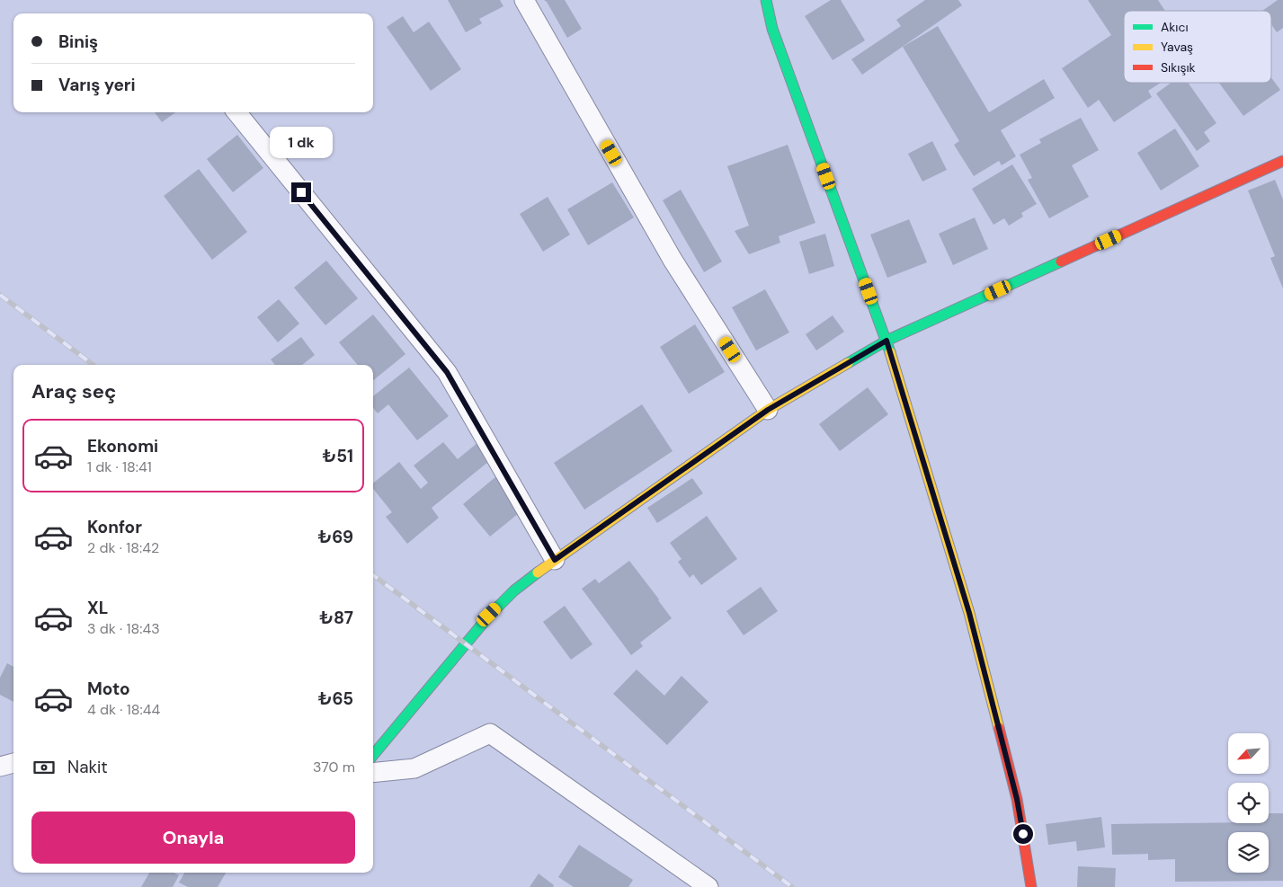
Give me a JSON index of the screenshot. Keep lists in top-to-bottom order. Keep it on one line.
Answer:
{"legend":["Akıcı","Yavaş","Sıkışık"],"north":"bottom left","page":{"banner":["Biniş","Varış yeri"],"bubble":"1 dk","heading":"Araç seç","list":[{"name":"Ekonomi","note":"1 dk · 18:41","value":"₺51"},{"name":"Konfor","note":"2 dk · 18:42","value":"₺69"},{"name":"XL","note":"3 dk · 18:43","value":"₺87"},{"name":"Moto","note":"4 dk · 18:44","value":"₺65"}],"pay":["Nakit","370 m"],"buttons":"Onayla"}}
